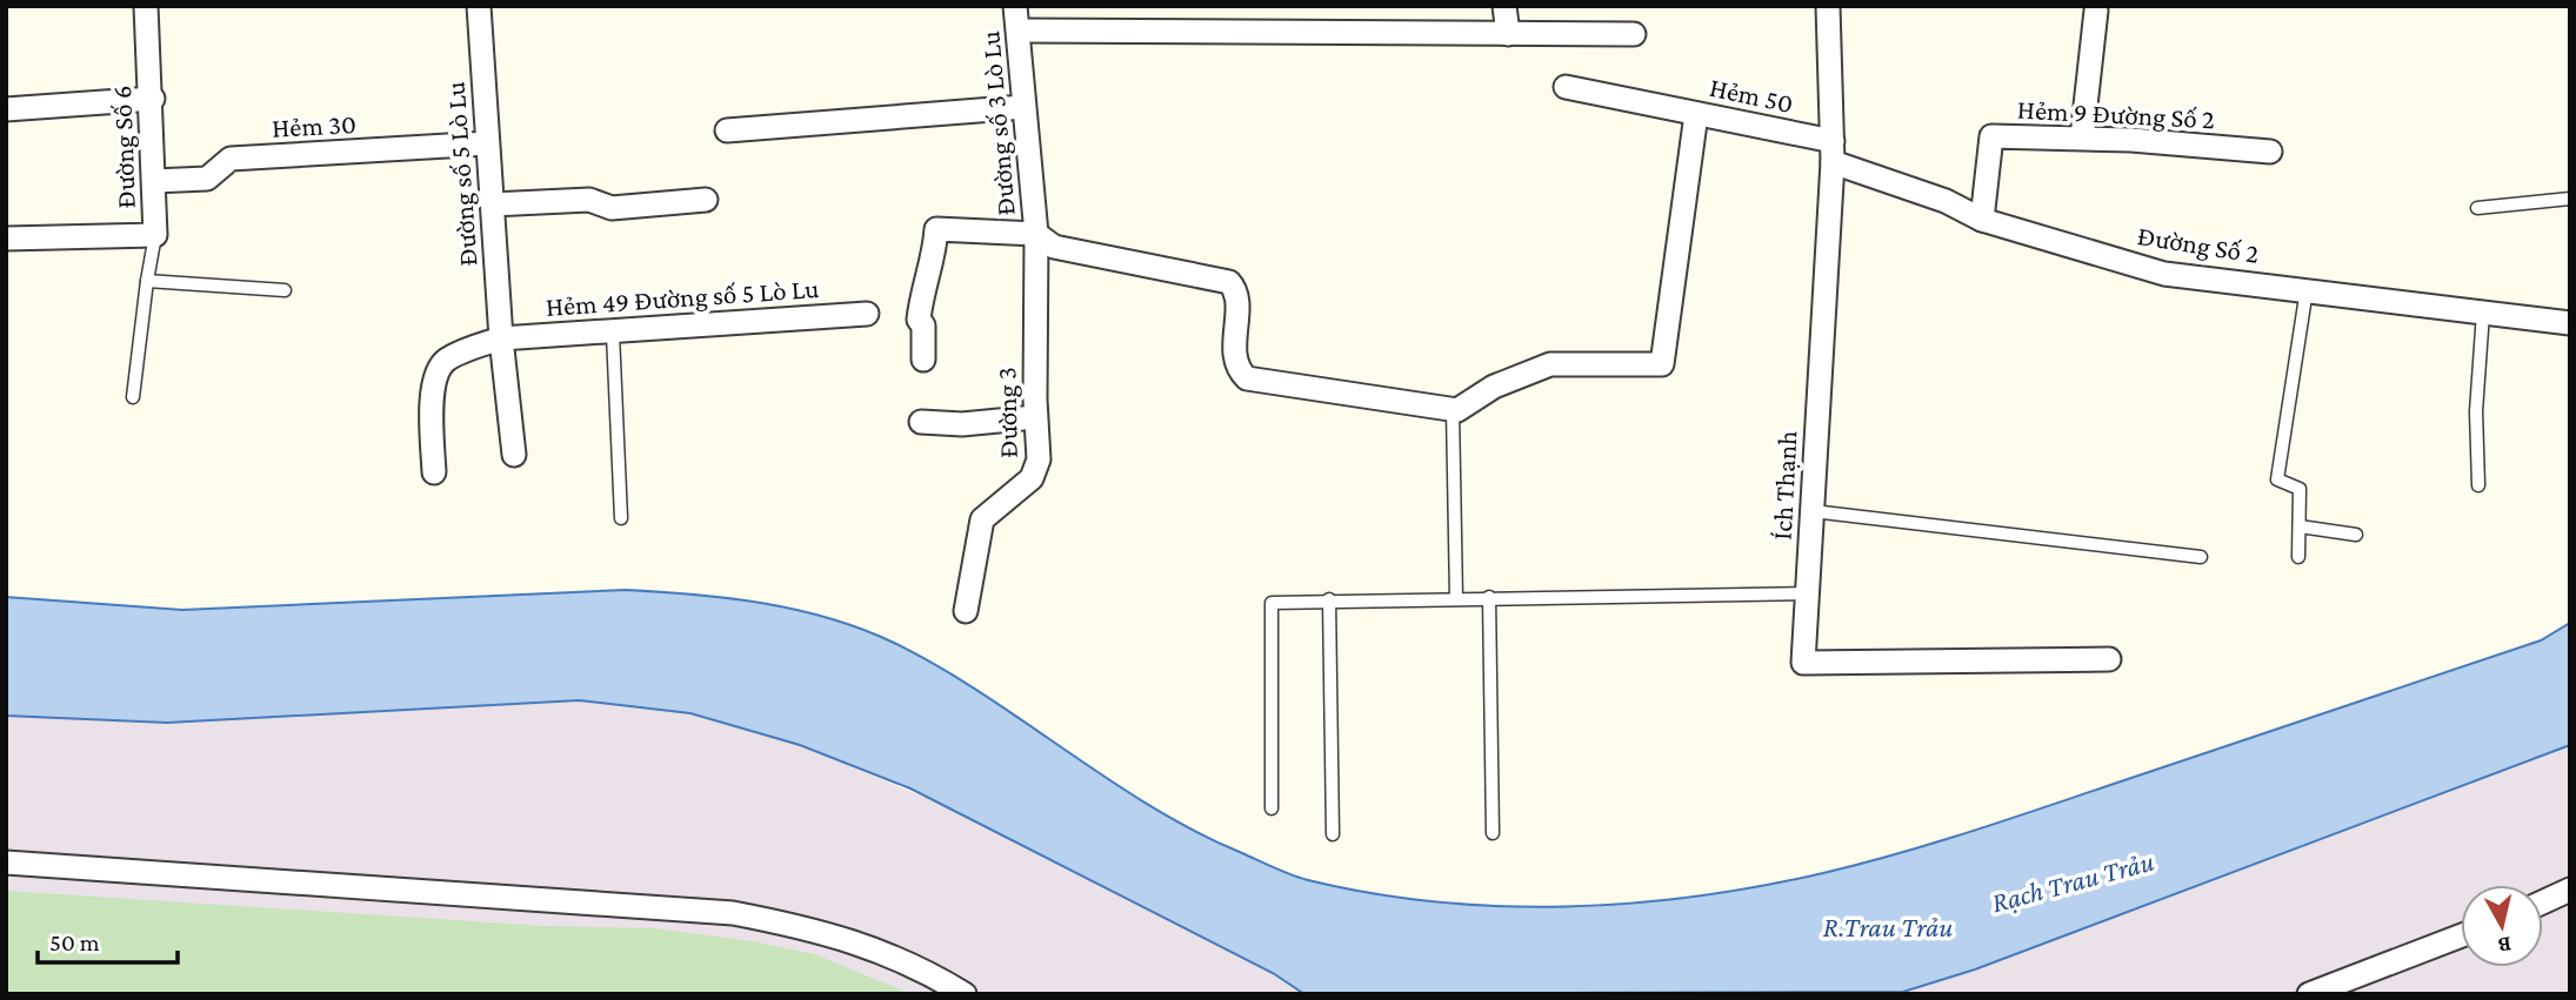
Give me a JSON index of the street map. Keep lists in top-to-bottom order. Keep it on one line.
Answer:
{"streets":{"street":["Hẻm 50","Hẻm 9 Đường Số 2","Đường số 3 Lò Lu","Hẻm 30","Đường Số 6","Đường số 5 Lò Lu","Đường Số 2","Hẻm 49 Đường số 5 Lò Lu","Đường 3","Ích Thạnh"]},"crossings":[["Hẻm 50","Đường Số 2"],["Hẻm 50","Ích Thạnh"],["Hẻm 9 Đường Số 2","Đường Số 2"],["Đường số 3 Lò Lu","Đường 3"],["Hẻm 30","Đường Số 6"],["Hẻm 30","Đường số 5 Lò Lu"],["Đường số 5 Lò Lu","Hẻm 49 Đường số 5 Lò Lu"],["Đường Số 2","Ích Thạnh"]],"water":["Rạch Trau Trảu","R.Trau Trảu"],"scale_bar":"50 m","north":"bottom"}
